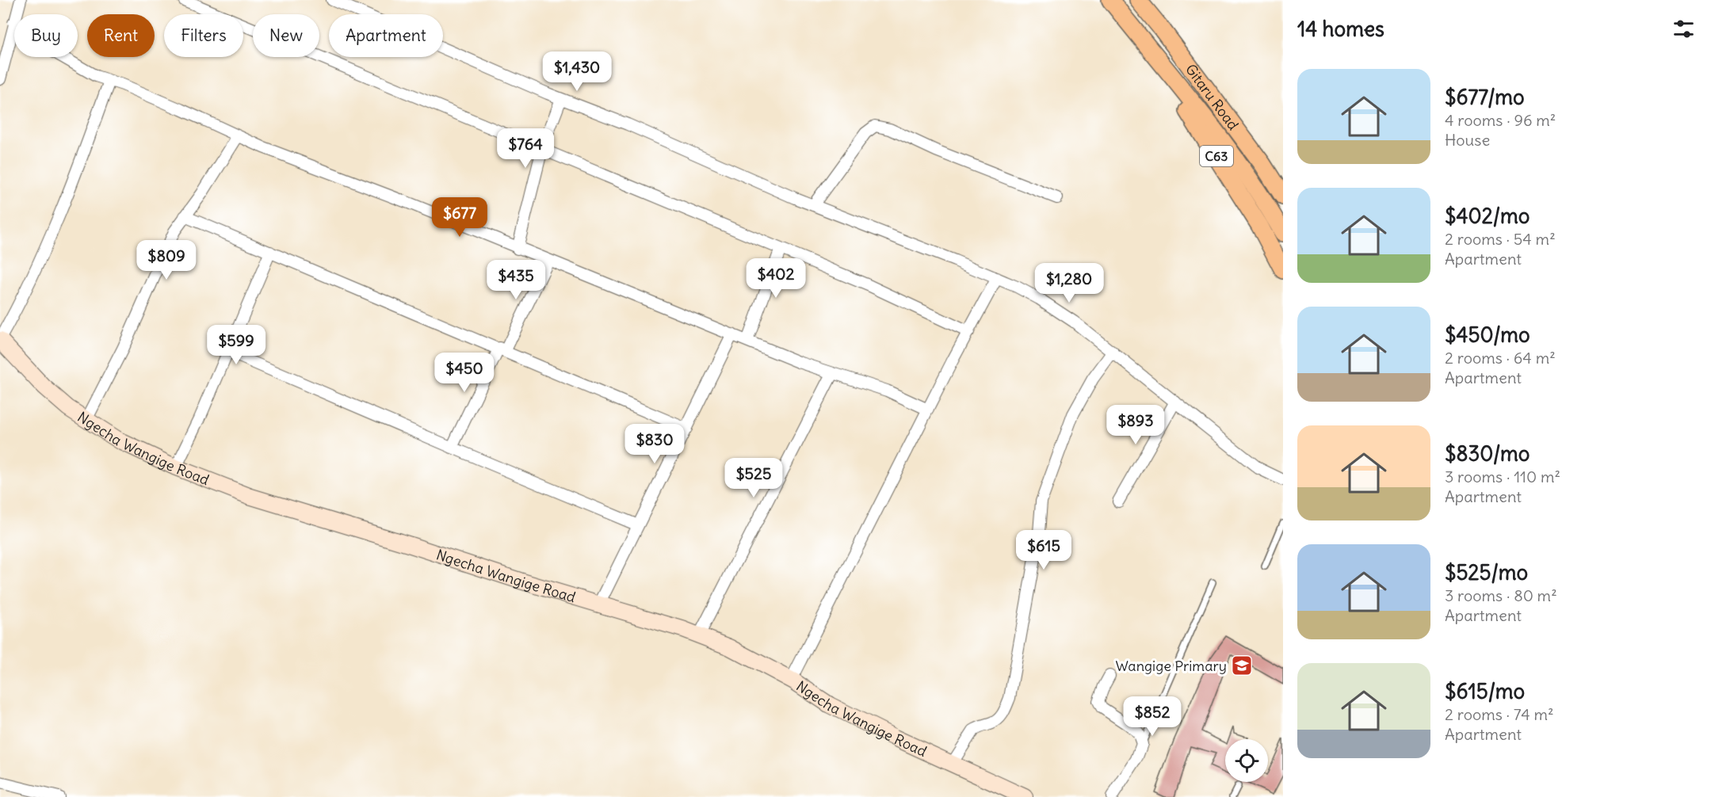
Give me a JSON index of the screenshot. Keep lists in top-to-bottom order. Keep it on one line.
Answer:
{"streets":{"main road":["Gitaru Road","C63"],"street":["Ngecha Wangige Road"]},"crossings":[["Gitaru Road","C63"]],"places":{"school or university":["Wangige Primary"]},"page":{"heading":"14 homes","chip":["Buy","Rent","Filters","New","Apartment"],"price":["$1,430","$764","$677","$809","$402","$435","$1,280","$599","$450","$893","$830","$525","$615","$852"],"list":[{"name":"$677/mo","note":"4 rooms · 96 m² · House"},{"name":"$402/mo","note":"2 rooms · 54 m² · Apartment"},{"name":"$450/mo","note":"2 rooms · 64 m² · Apartment"},{"name":"$830/mo","note":"3 rooms · 110 m² · Apartment"},{"name":"$525/mo","note":"3 rooms · 80 m² · Apartment"},{"name":"$615/mo","note":"2 rooms · 74 m² · Apartment"}]}}
